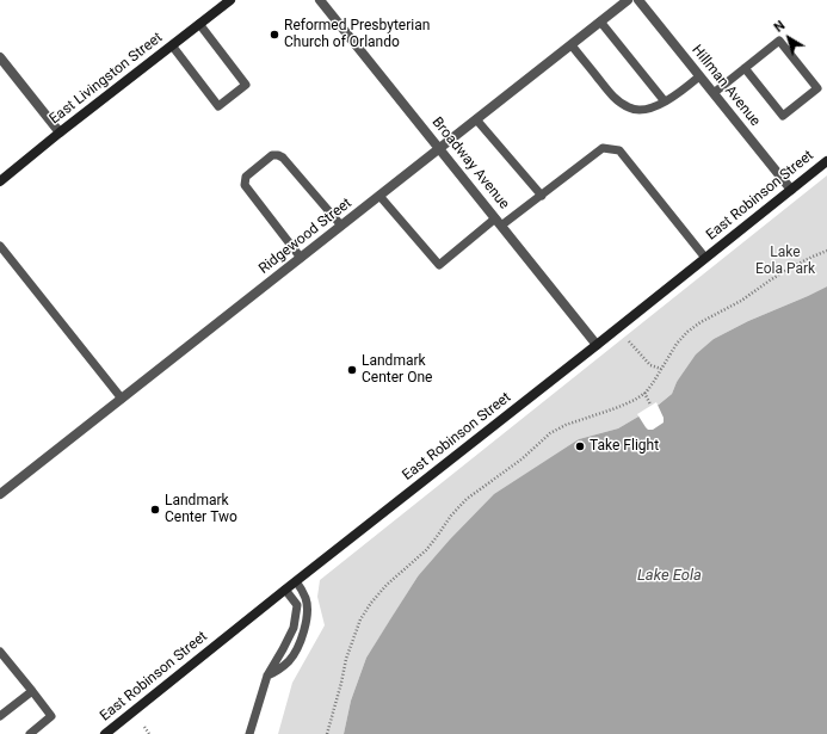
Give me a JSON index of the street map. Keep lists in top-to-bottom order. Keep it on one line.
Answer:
{"streets":{"main road":["East Livingston Street","East Robinson Street"],"street":["Hillman Avenue","Broadway Avenue","Ridgewood Street"]},"crossings":[["Hillman Avenue","East Robinson Street"],["Broadway Avenue","East Robinson Street"],["Broadway Avenue","Ridgewood Street"]],"water":["Lake Eola"],"parks":["Lake Eola Park"],"places":["Reformed Presbyterian Church of Orlando","Landmark Center One","Take Flight","Landmark Center Two"],"north":"top left"}
